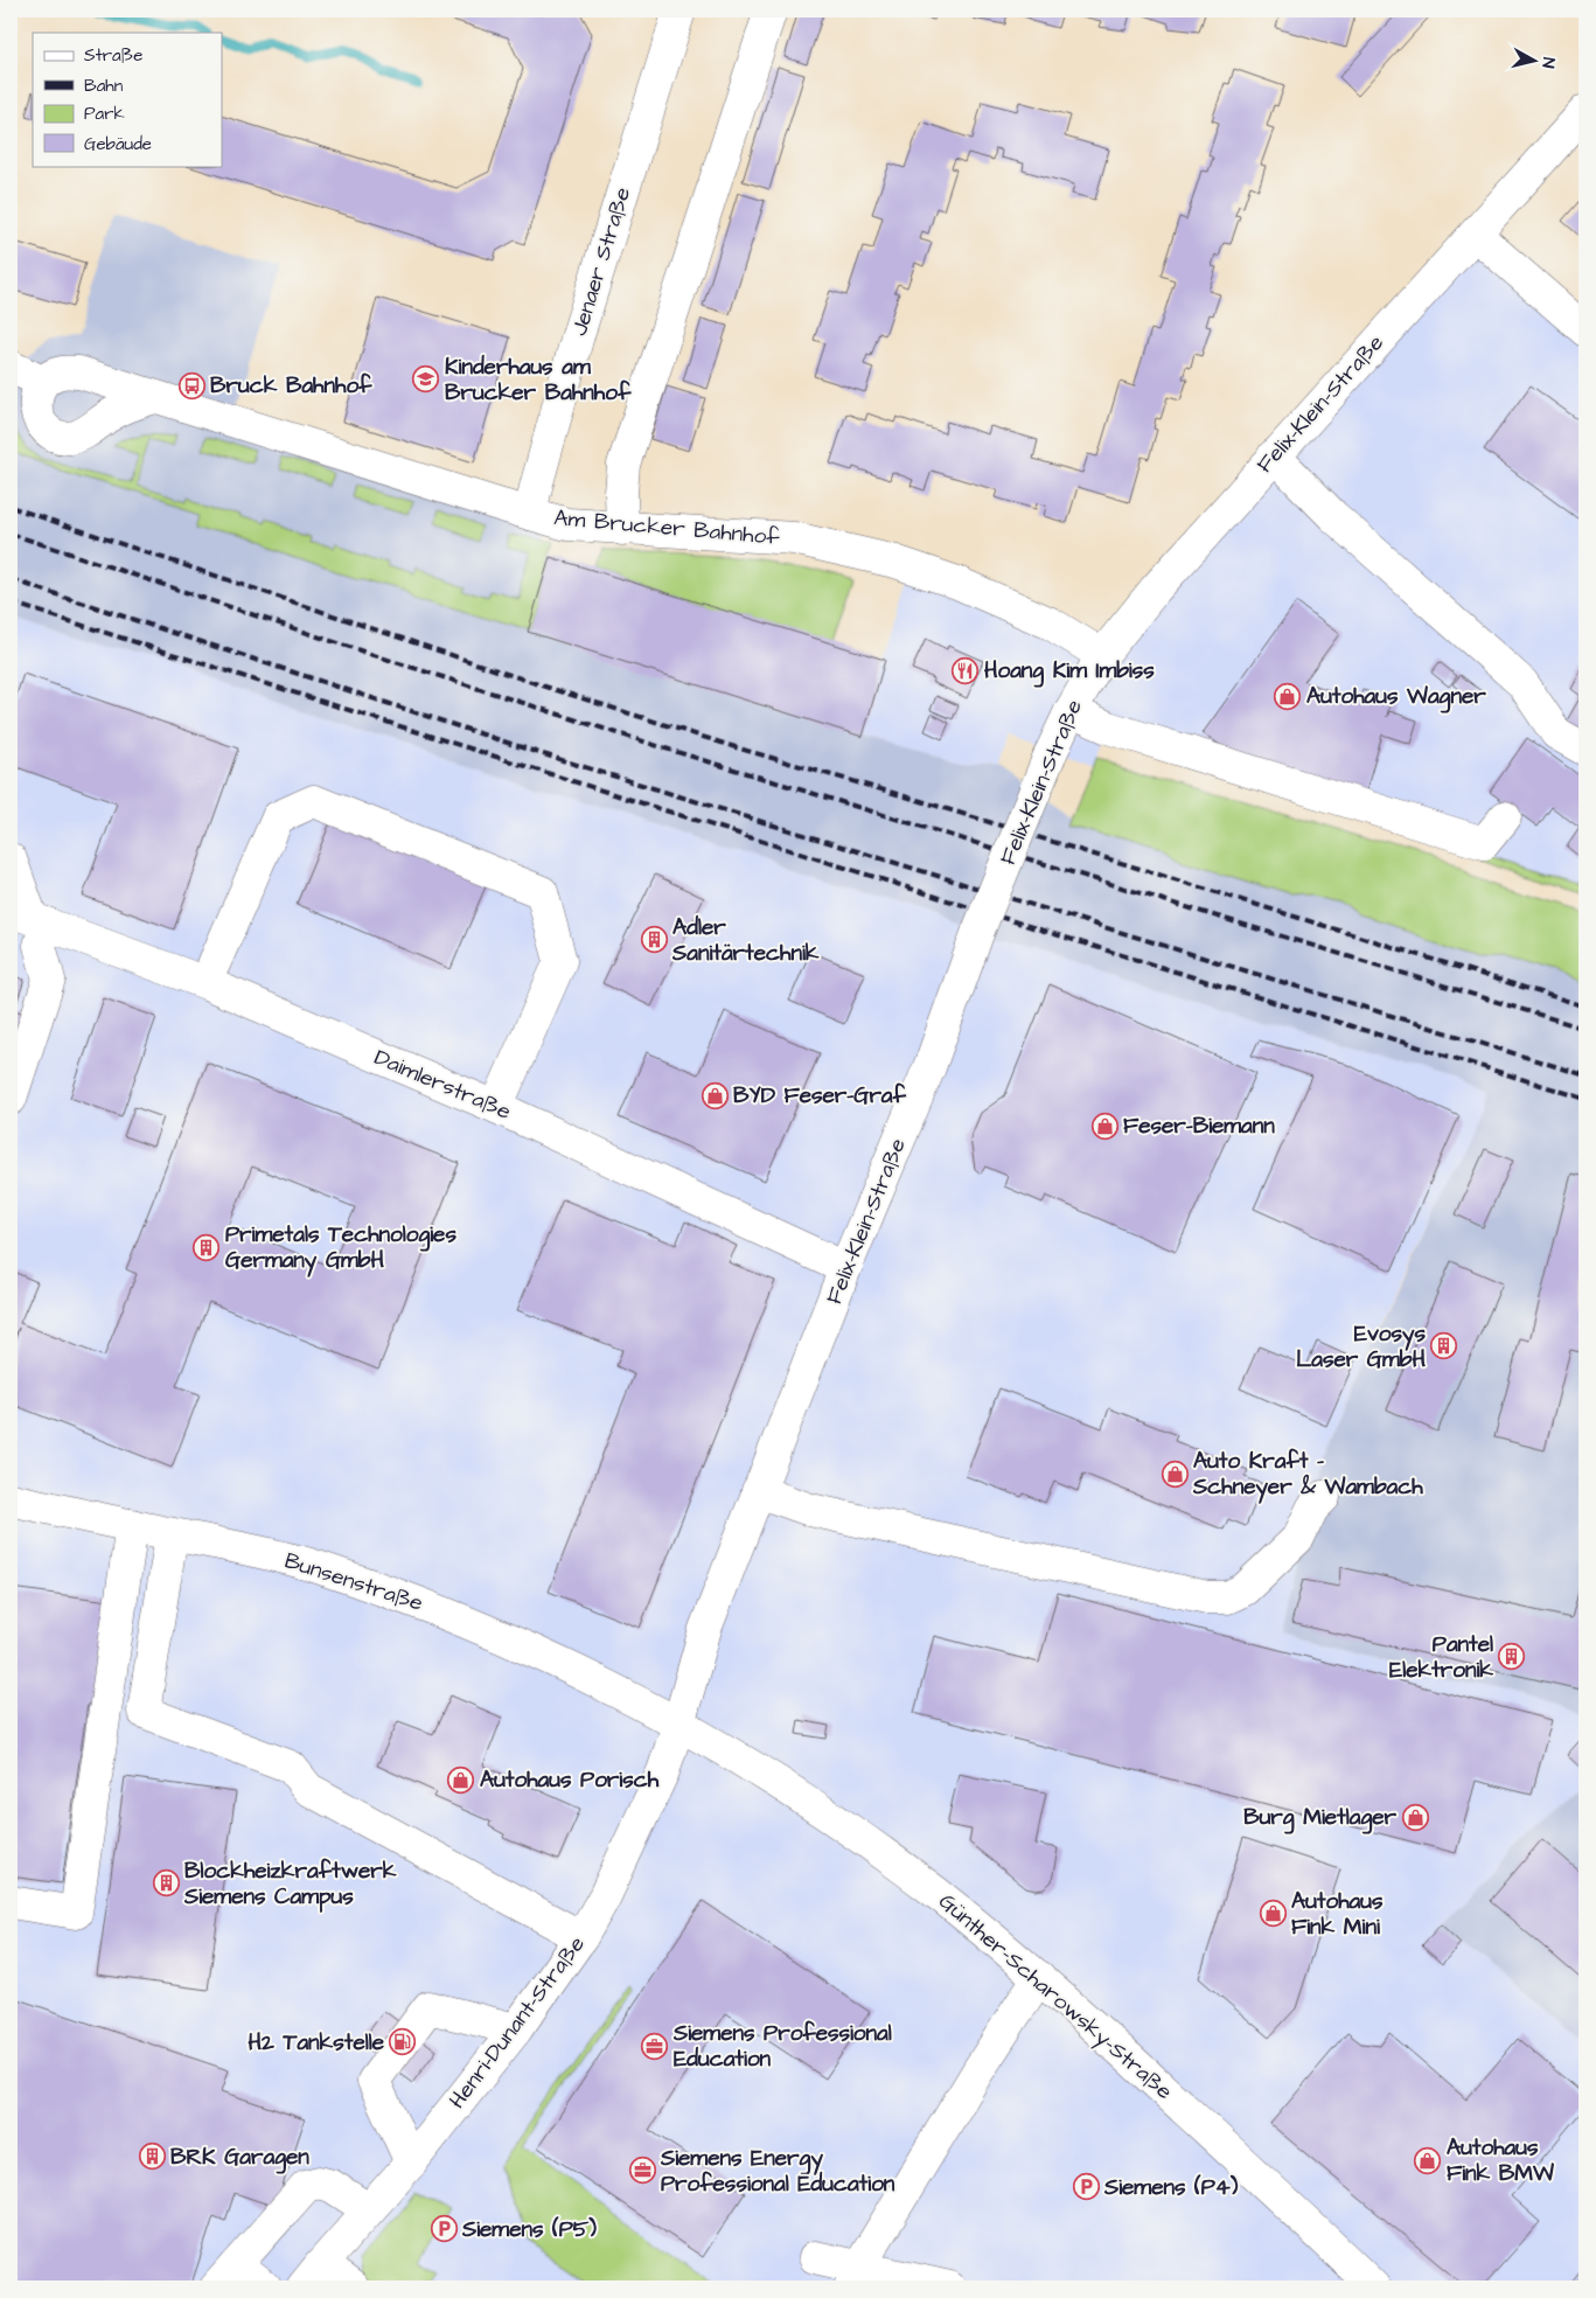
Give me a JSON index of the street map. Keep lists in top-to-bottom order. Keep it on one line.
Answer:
{"streets":{"street":["Jenaer Straße","Felix-Klein-Straße","Am Brucker Bahnhof","Daimlerstraße","Bunsenstraße","Günther-Scharowsky-Straße","Henri-Dunant-Straße"]},"crossings":[["Jenaer Straße","Am Brucker Bahnhof"],["Felix-Klein-Straße","Am Brucker Bahnhof"],["Felix-Klein-Straße","Daimlerstraße"],["Felix-Klein-Straße","Bunsenstraße"],["Felix-Klein-Straße","Günther-Scharowsky-Straße"],["Felix-Klein-Straße","Henri-Dunant-Straße"],["Bunsenstraße","Günther-Scharowsky-Straße"],["Bunsenstraße","Henri-Dunant-Straße"],["Günther-Scharowsky-Straße","Henri-Dunant-Straße"]],"places":{"school or university":["Kinderhaus am Brucker Bahnhof"],"bus stop":["Bruck Bahnhof"],"restaurant":["Hoang Kim Imbiss"],"shop":["Autohaus Wagner","BYD Feser-Graf","Feser-Biemann","Auto Kraft - Schneyer & Wambach","Autohaus Porisch","Burg Mietlager","Autohaus Fink Mini","Autohaus Fink BMW"],"building":["Adler Sanitärtechnik","Primetals Technologies Germany GmbH","Evosys Laser GmbH","Pantel Elektronik","Blockheizkraftwerk Siemens Campus","BRK Garagen"],"fuel station":["H2 Tankstelle"],"office":["Siemens Professional Education","Siemens Energy Professional Education"],"parking":["Siemens (P4)","Siemens (P5)"]},"legend":["Straße","Bahn","Park","Gebäude"],"north":"right"}
